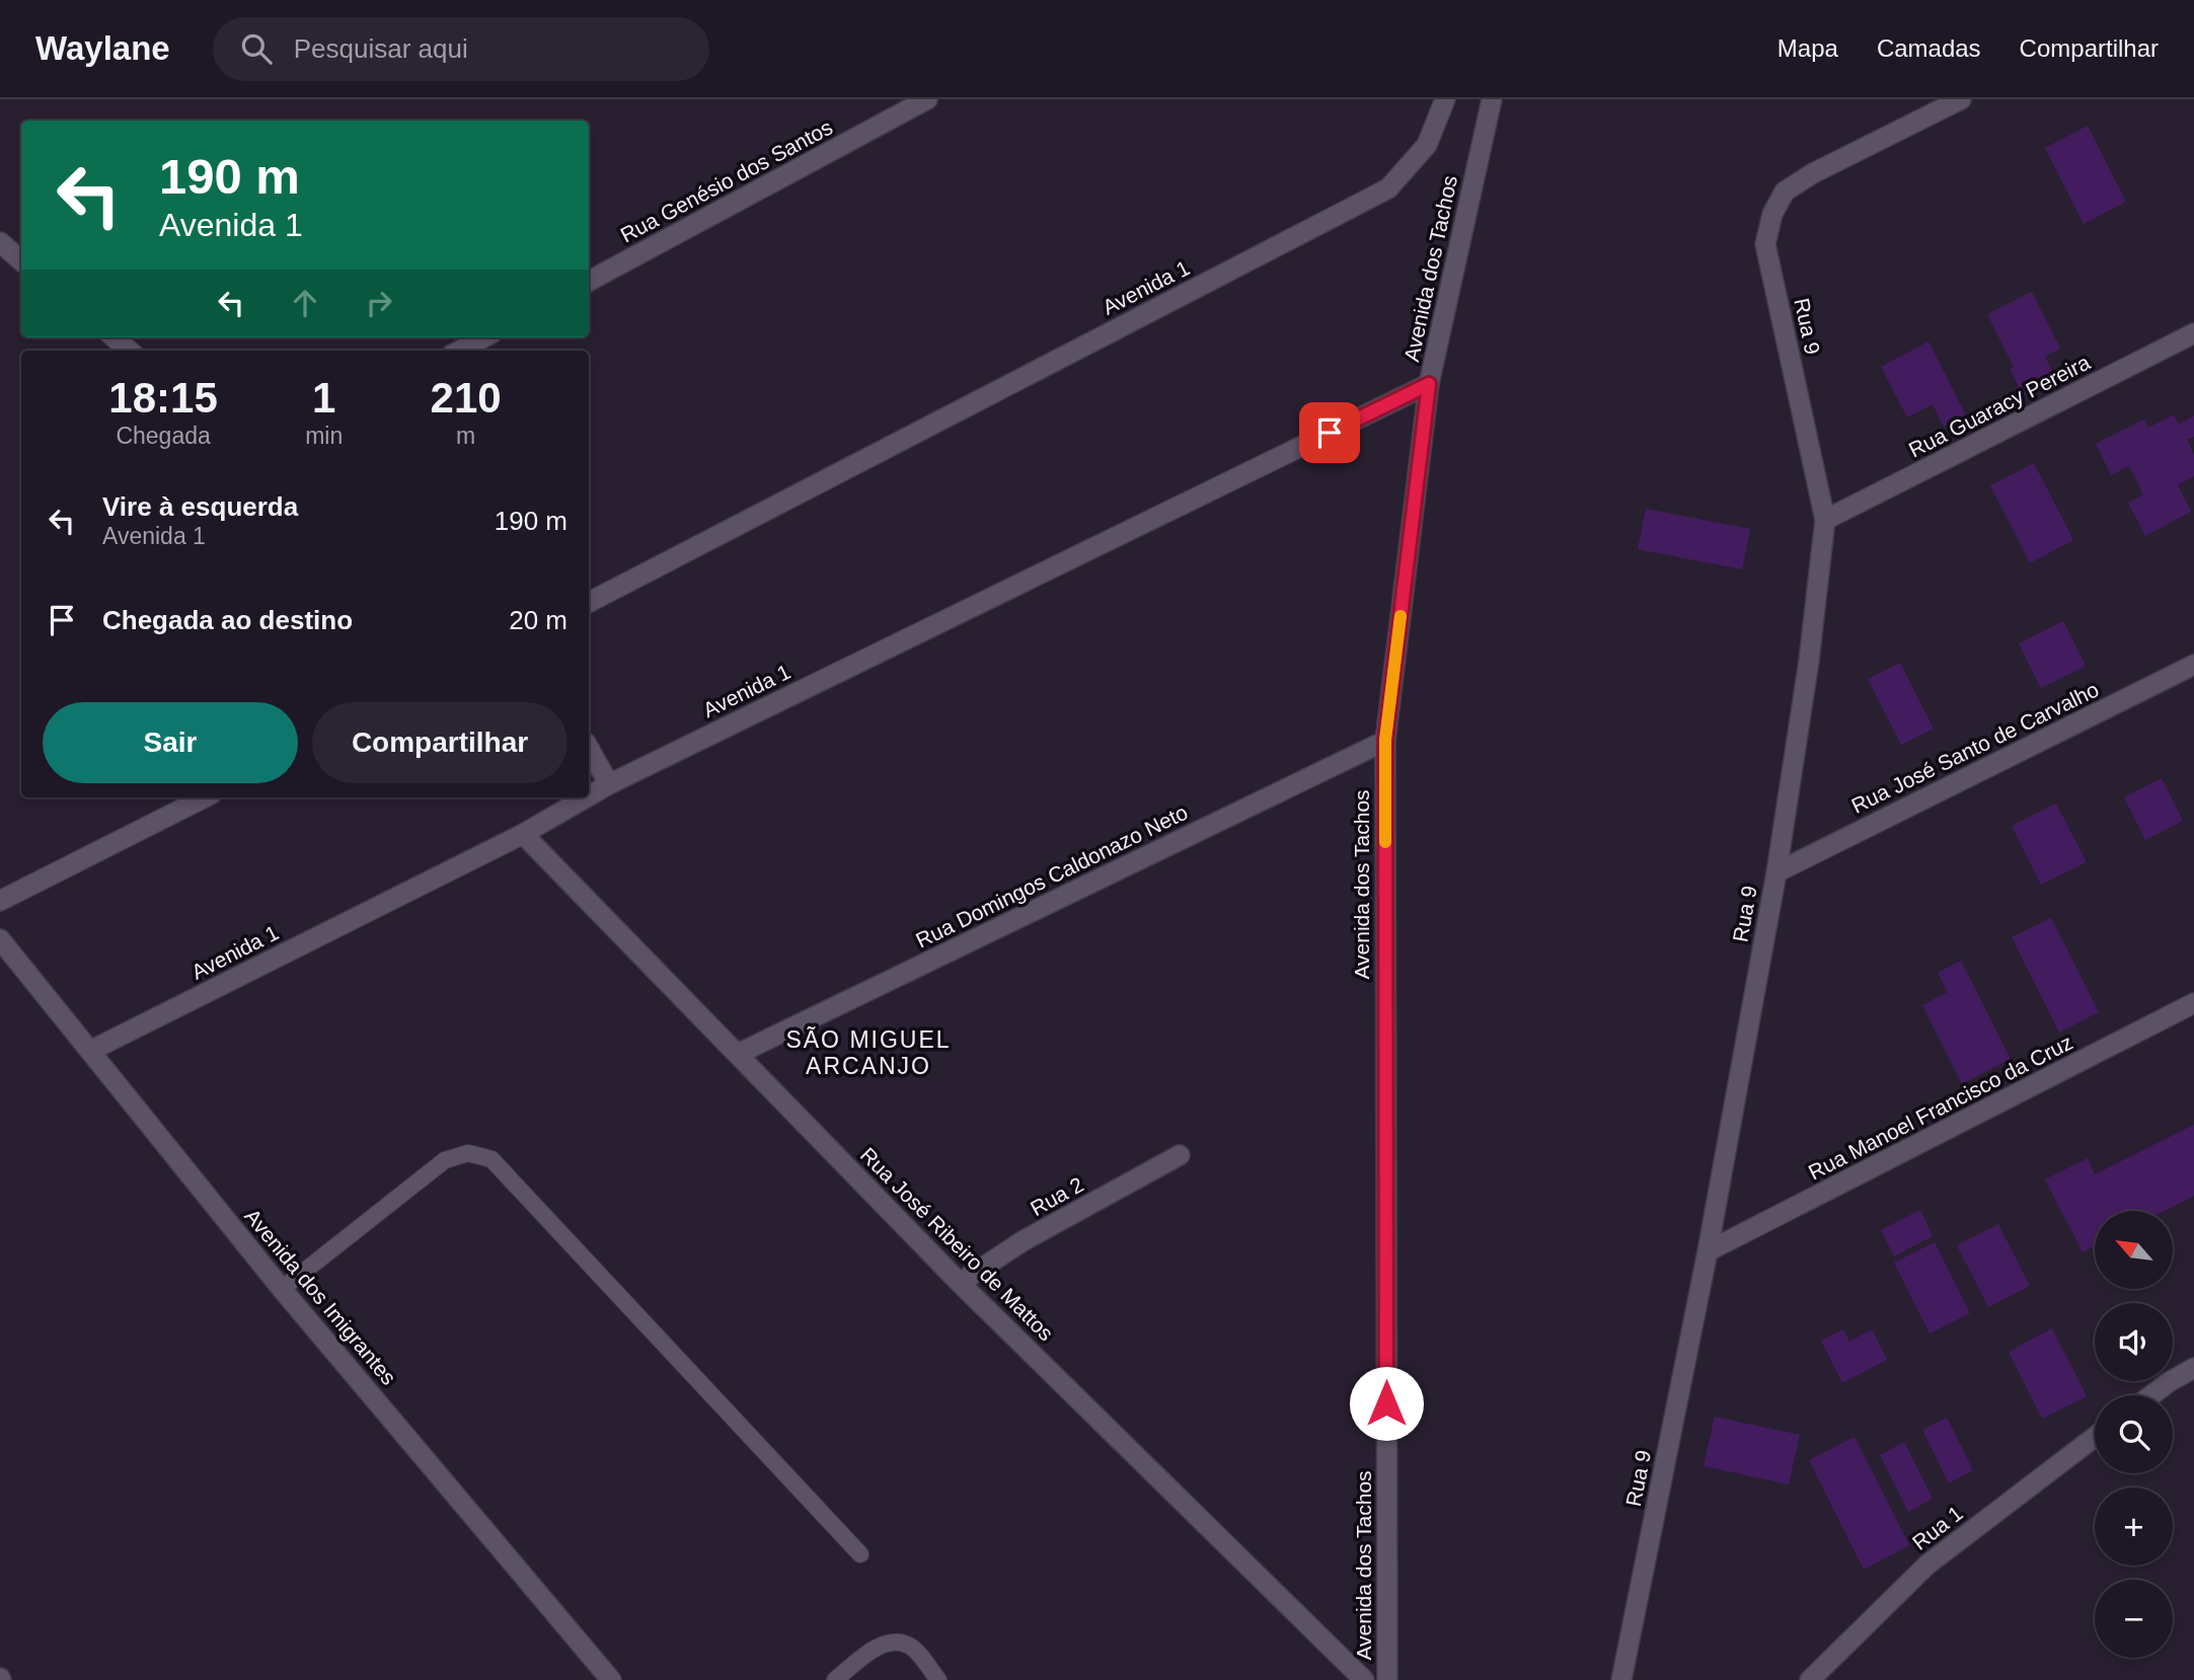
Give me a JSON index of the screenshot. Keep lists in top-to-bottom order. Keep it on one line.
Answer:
{"streets":{"street":["Rua Genésio dos Santos","Avenida dos Tachos","Avenida 1","Rua 9","Rua Guaracy Pereira","Rua José Santo de Carvalho","Rua Domingos Caldonazo Neto","Rua Manoel Francisco da Cruz","Rua 2","Rua José Ribeiro de Mattos","Avenida dos Imigrantes","Rua 1"]},"crossings":[["Avenida dos Tachos","Avenida 1"],["Avenida dos Tachos","Rua Domingos Caldonazo Neto"],["Avenida 1","Rua José Ribeiro de Mattos"],["Avenida 1","Avenida dos Imigrantes"],["Rua 9","Rua Guaracy Pereira"],["Rua 9","Rua José Santo de Carvalho"],["Rua 9","Rua Manoel Francisco da Cruz"],["Rua Domingos Caldonazo Neto","Rua José Ribeiro de Mattos"],["Rua 2","Rua José Ribeiro de Mattos"]],"districts":["SÃO MIGUEL ARCANJO"],"north":"top left","page":{"header":"Waylane","search":"Pesquisar aqui","nav":["Mapa","Camadas","Compartilhar"],"turn":["190 m","Avenida 1"],"eta":["18:15","Chegada","1","min","210","m"],"list":[{"name":"Vire à esquerda","note":"Avenida 1","value":"190 m"},{"name":"Chegada ao destino","value":"20 m"}],"buttons":["Sair","Compartilhar"],"map_buttons":["+","−"]}}
